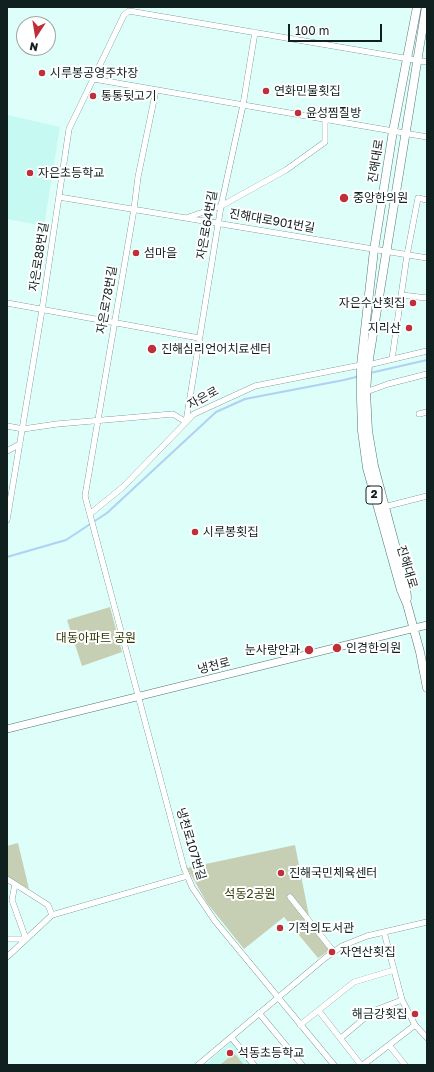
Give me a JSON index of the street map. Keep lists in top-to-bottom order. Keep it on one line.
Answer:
{"streets":{"main road":["진해대로","2","냉천로"],"street":["진해대로901번길","자은로64번길","자은로88번길","자은로78번길","자은로","냉천로107번길"]},"crossings":[["진해대로","진해대로901번길"],["진해대로","자은로"],["진해대로","2"],["진해대로901번길","자은로64번길"],["진해대로901번길","자은로88번길"],["진해대로901번길","자은로78번길"],["자은로64번길","자은로88번길"],["자은로64번길","자은로"],["자은로78번길","자은로"],["자은로78번길","냉천로107번길"],["자은로","2"],["2","냉천로"],["냉천로","냉천로107번길"]],"parks":["대동아파트 공원","석동2공원"],"places":["시루봉공영주차장","연화민물횟집","통통뒷고기","윤성찜질방","자은초등학교","중앙한의원","섬마을","자은수산횟집","지리산","진해심리언어치료센터","시루봉횟집","인경한의원","눈사랑안과","진해국민체육센터","기적의도서관","자연산횟집","해금강횟집","석동초등학교"],"scale_bar":"100 m","north":"bottom"}
